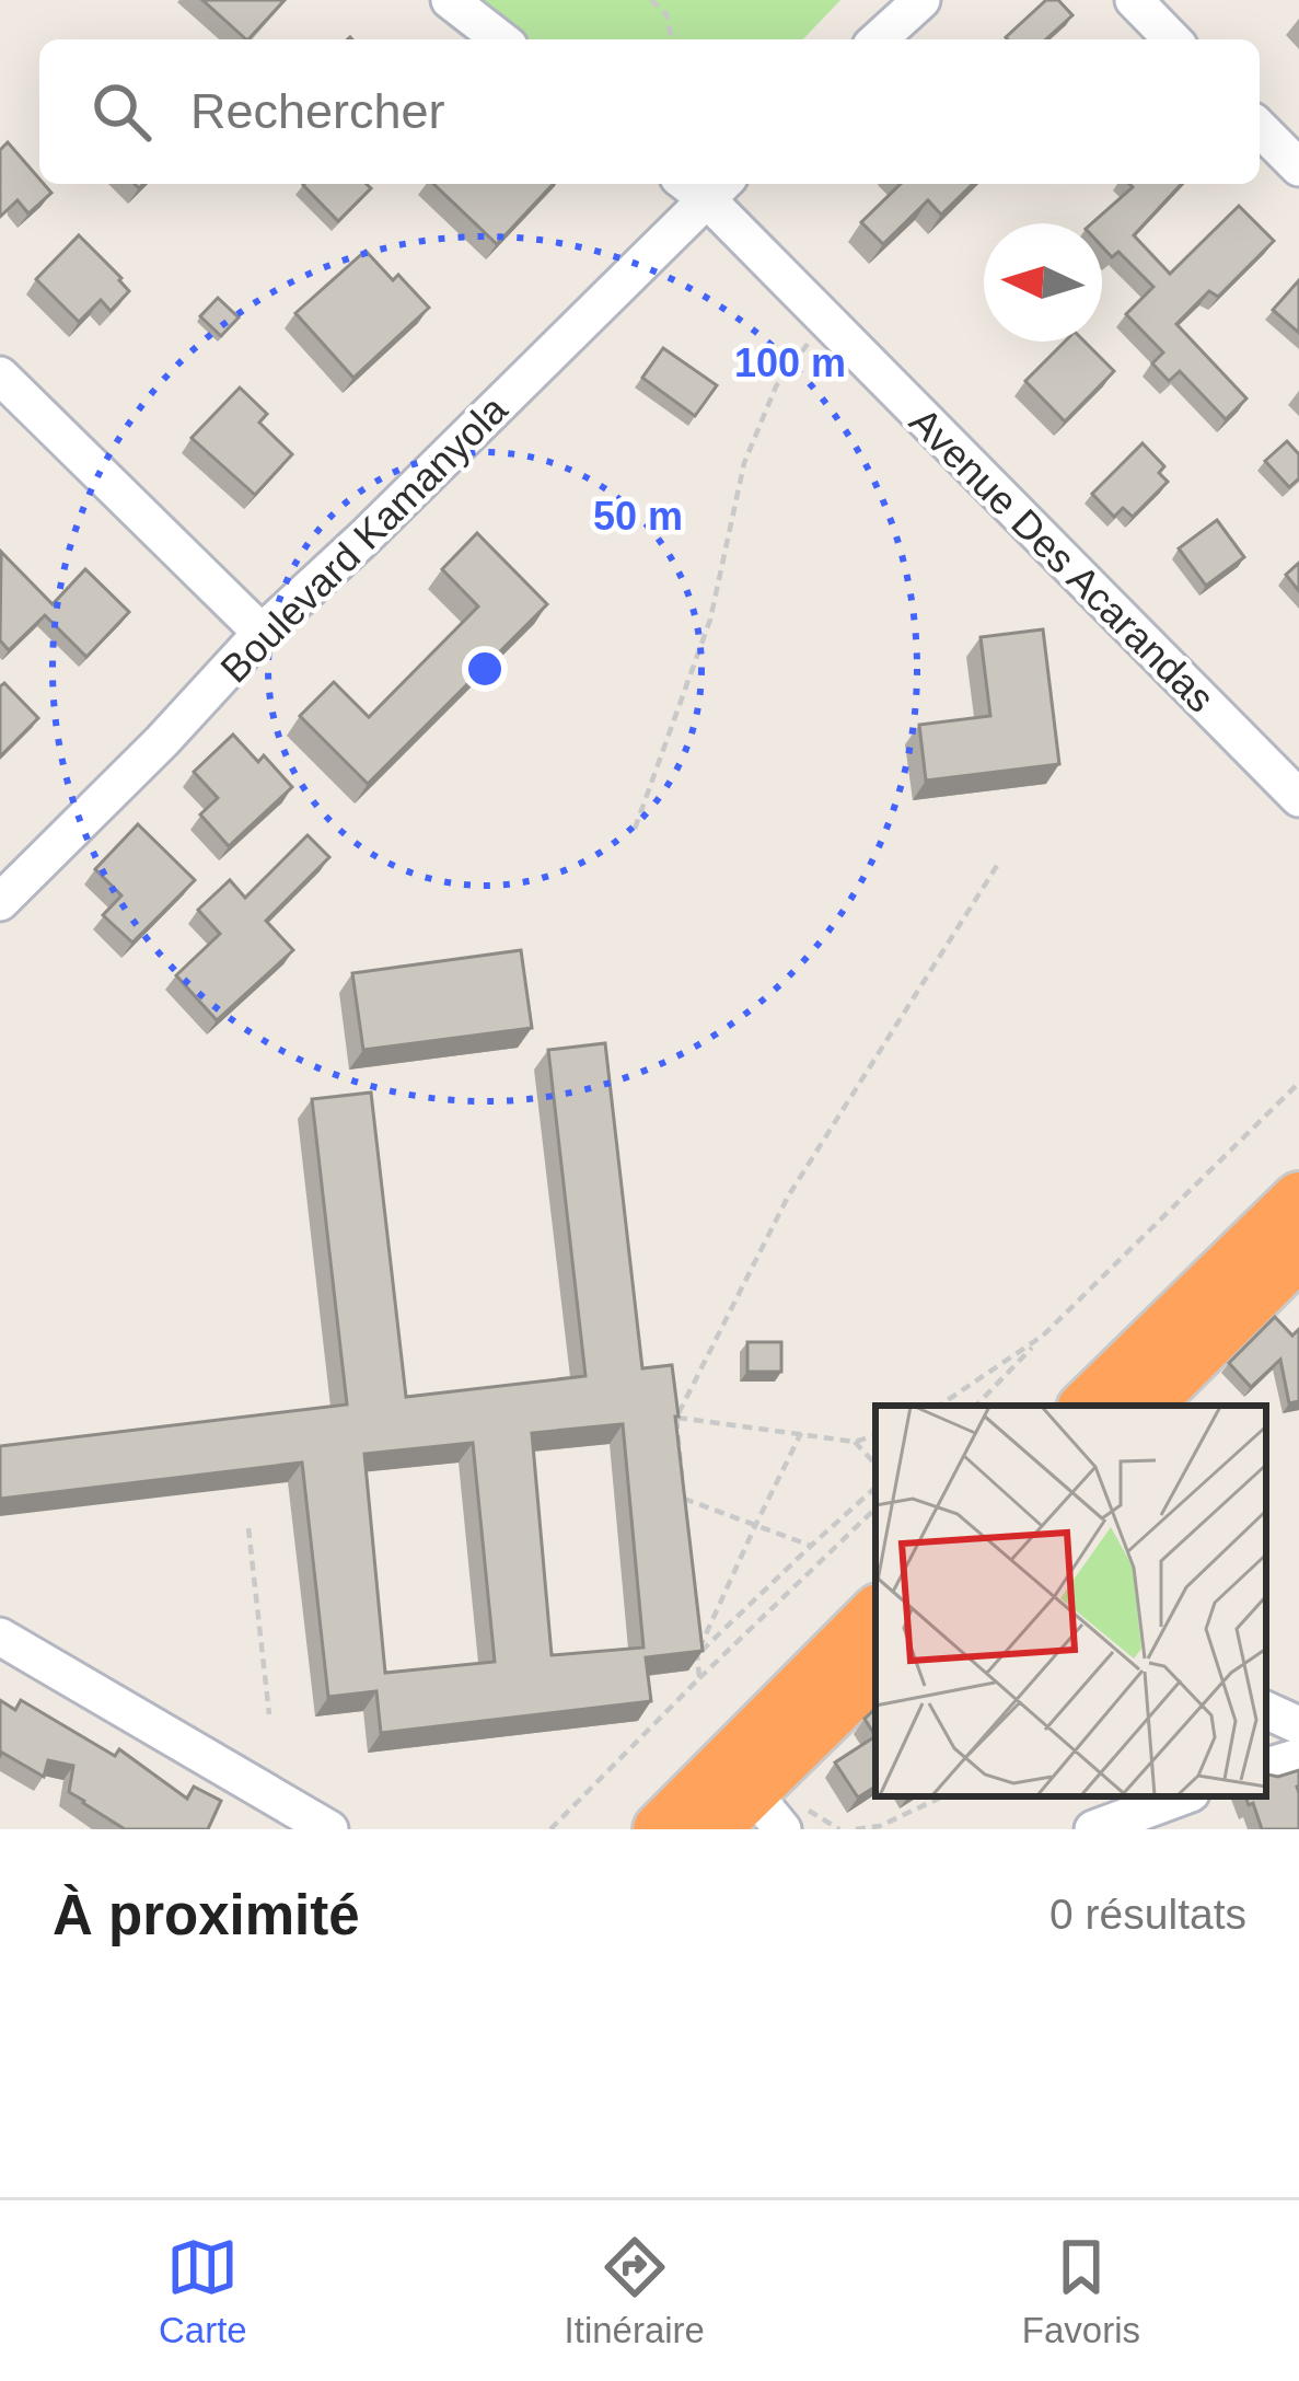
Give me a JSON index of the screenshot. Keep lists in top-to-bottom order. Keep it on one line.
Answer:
{"streets":{"street":["Boulevard Kamanyola","Avenue Des Acarandas"]},"crossings":[["Boulevard Kamanyola","Avenue Des Acarandas"]],"north":"left","page":{"search":"Rechercher","heading":["À proximité","0 résultats"],"nav":["Carte","Itinéraire","Favoris"]},"rings":["100 m","50 m"]}
